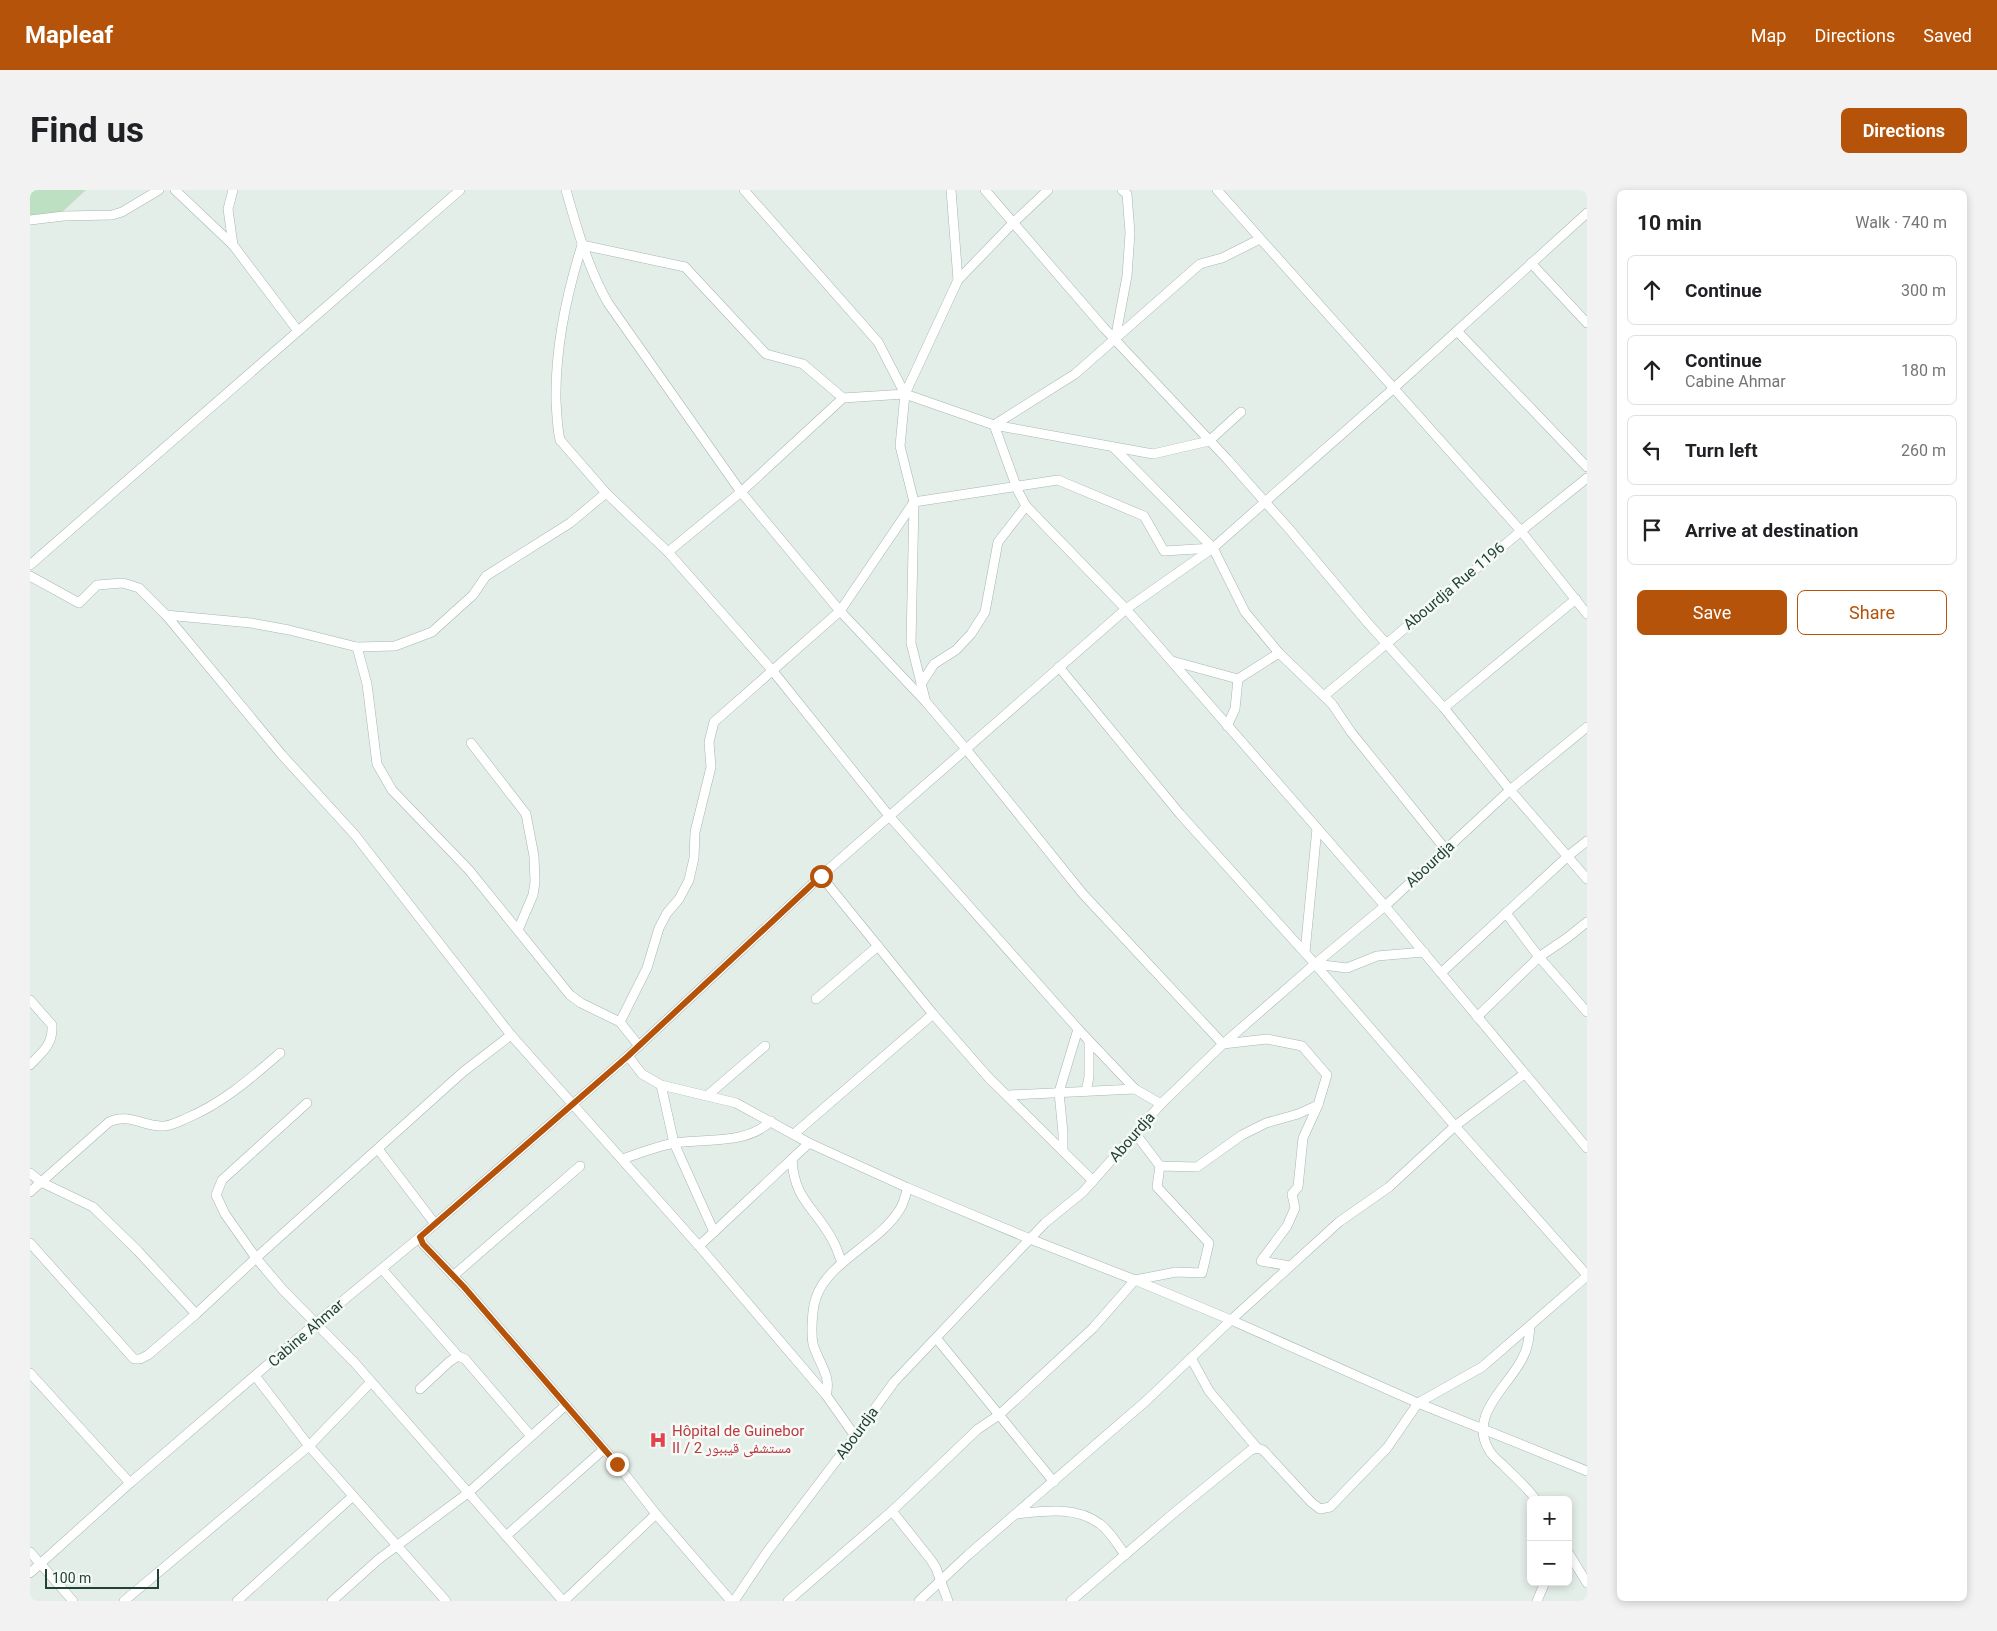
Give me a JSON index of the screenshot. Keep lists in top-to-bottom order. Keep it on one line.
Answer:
{"streets":{"street":["Abourdja Rue 1196","Abourdja","Cabine Ahmar"]},"places":{"hospital":["Hôpital de Guinebor II / مستشفى قيببور 2"]},"scale_bar":"100 m","page":{"header":"Mapleaf","nav":["Map","Directions","Saved"],"buttons":["Directions",["Save","Share"]],"title":"Find us","heading":["10 min","Walk · 740 m"],"list":[["Continue","300 m"],["Continue","Cabine Ahmar","180 m"],["Turn left","260 m"],"Arrive at destination"],"map_buttons":["+","−"],"scale":"100 m"}}
